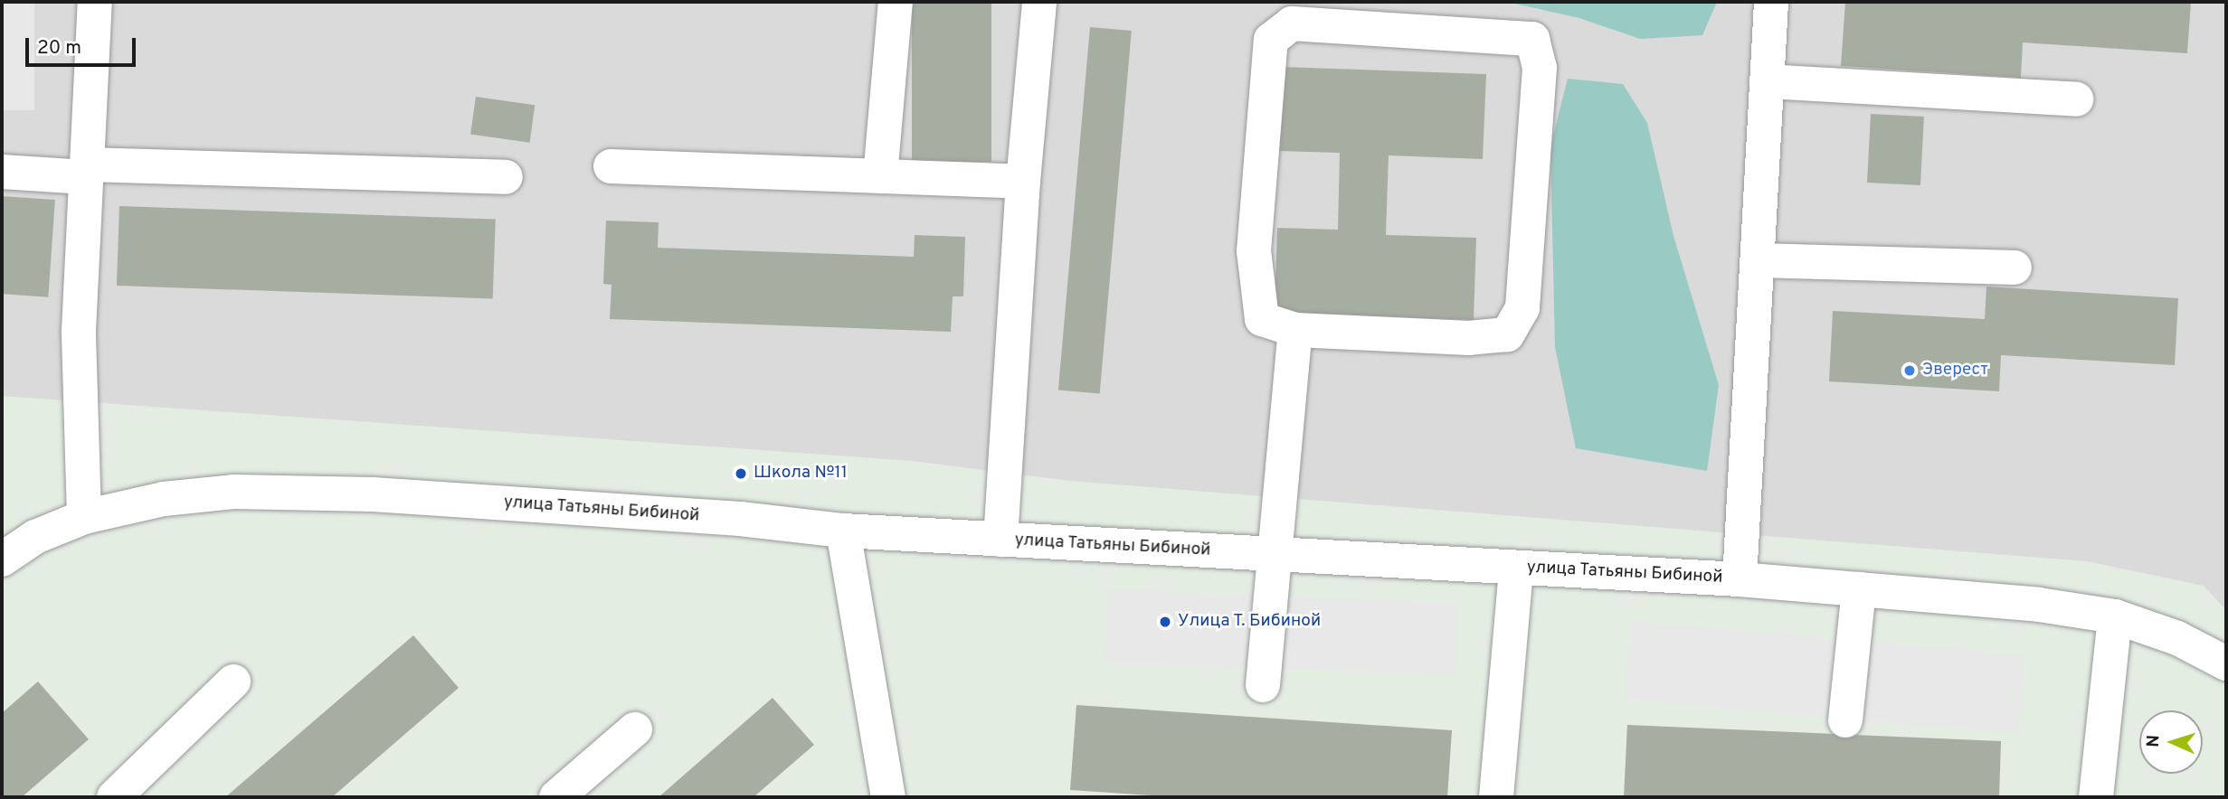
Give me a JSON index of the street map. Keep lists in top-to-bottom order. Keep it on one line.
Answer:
{"streets":{"street":["улица Татьяны Бибиной"]},"places":["Эверест","Школа №11","Улица Т. Бибиной"],"scale_bar":"20 m","north":"left"}
